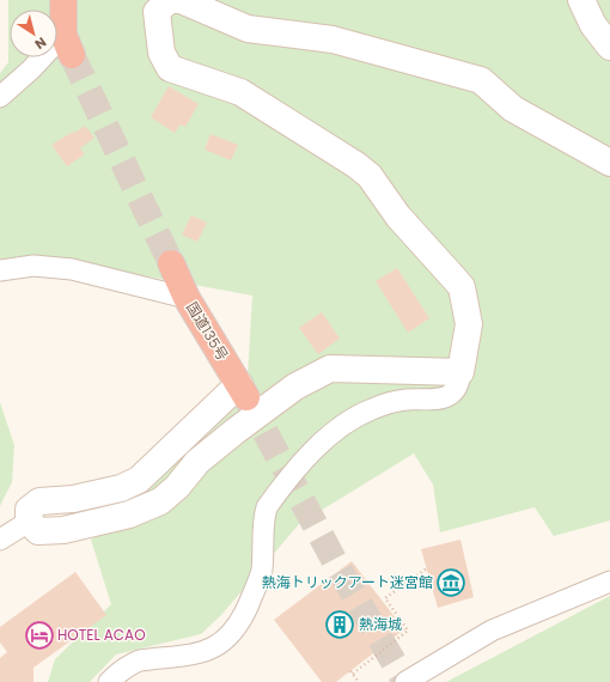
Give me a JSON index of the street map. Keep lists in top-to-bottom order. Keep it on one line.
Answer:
{"streets":{"highway":["国道135号"]},"places":{"museum":["熱海トリックアート迷宮館"],"building":["熱海城"],"hotel":["HOTEL ACAO"]},"north":"bottom right"}
